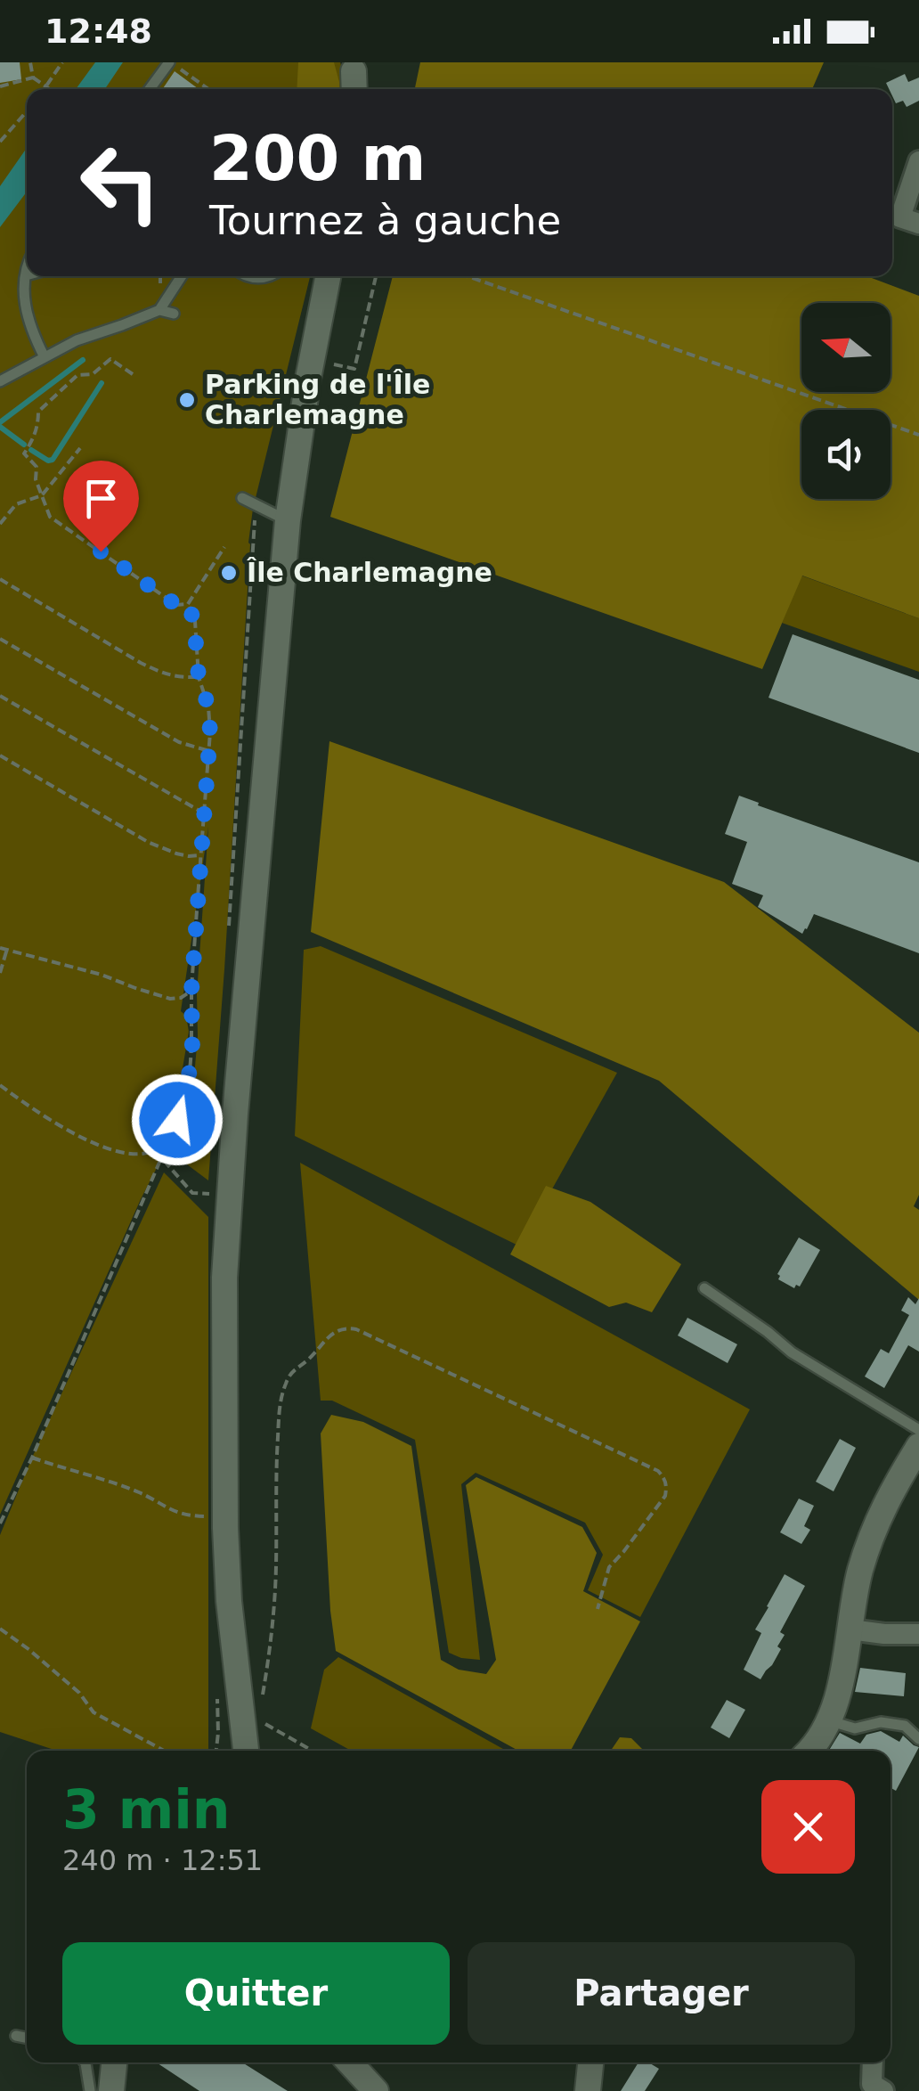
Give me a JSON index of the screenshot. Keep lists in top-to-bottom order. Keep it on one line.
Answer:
{"places":["Parking de l'Île Charlemagne","Île Charlemagne"],"north":"left","page":{"status":"12:48","turn":["200 m","Tournez à gauche"],"heading":["3 min","240 m · 12:51"],"buttons":["Quitter","Partager"]}}
